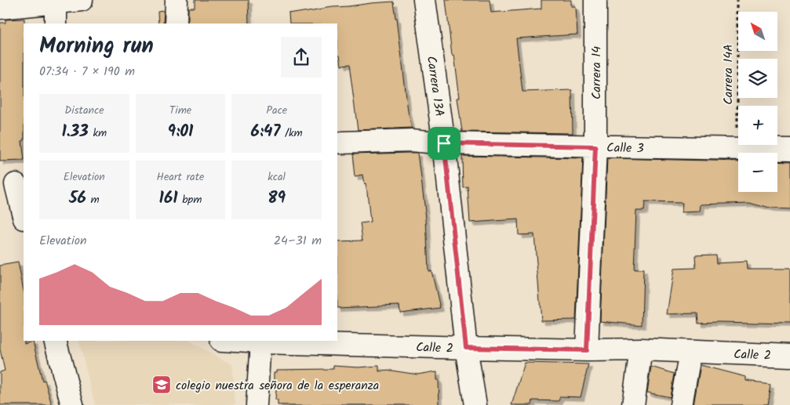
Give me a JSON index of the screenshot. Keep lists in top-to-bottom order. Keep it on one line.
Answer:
{"streets":{"street":["Carrera 14","Carrera 13A","Calle 3","Calle 2"],"path":["Carrera 14A"]},"crossings":[["Carrera 14","Calle 3"],["Carrera 14","Calle 2"],["Carrera 14A","Calle 3"],["Carrera 13A","Calle 3"],["Carrera 13A","Calle 2"]],"places":{"school or university":["colegio nuestra señora de la esperanza"]},"north":"top left","page":{"map_buttons":["+","−"],"heading":["Morning run","07:34 · 7 × 190 m"],"stats":[["Distance","1.33 km"],["Time","9:01"],["Pace","6:47 /km"],["Elevation","56 m"],["Heart rate","161 bpm"],["kcal","89"]],"chart":["Elevation","24–31 m"]}}
